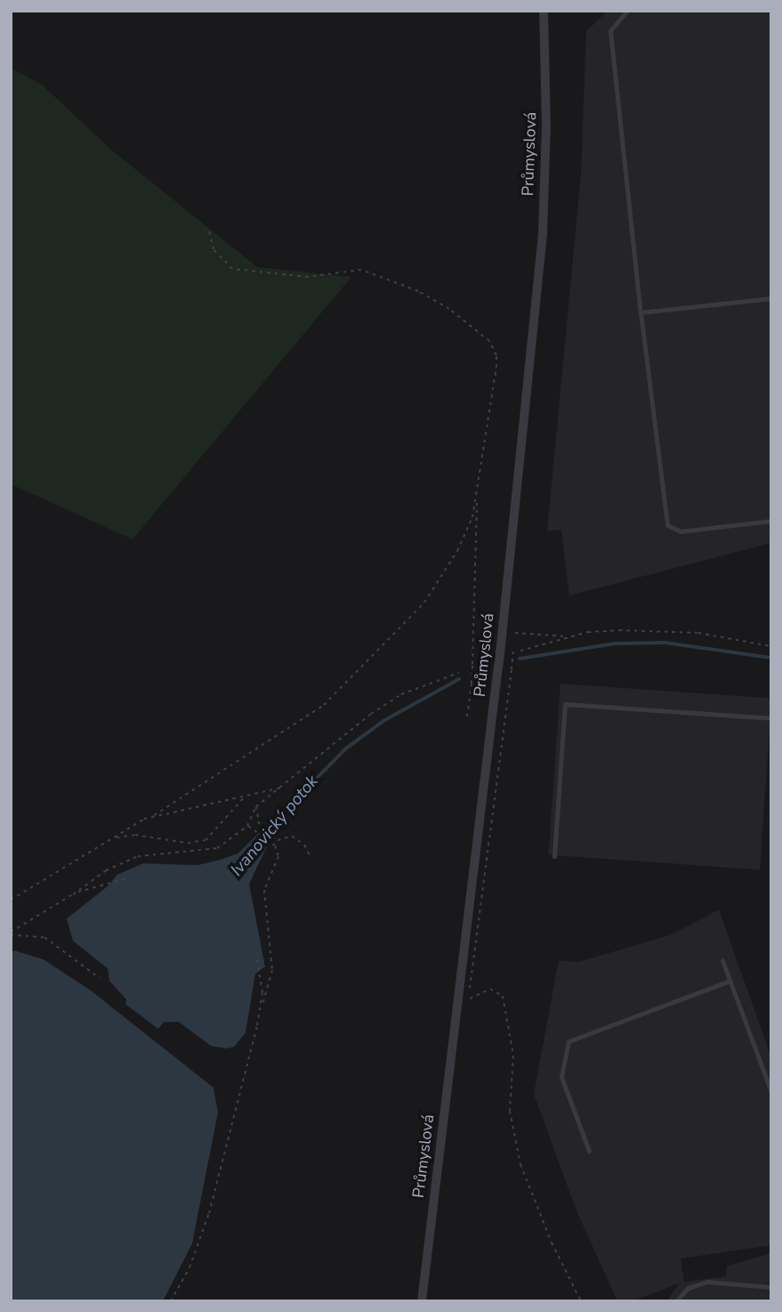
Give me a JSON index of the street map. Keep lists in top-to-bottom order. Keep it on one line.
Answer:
{"streets":{"street":["Průmyslová"]},"water":["Ivanovický potok"]}
